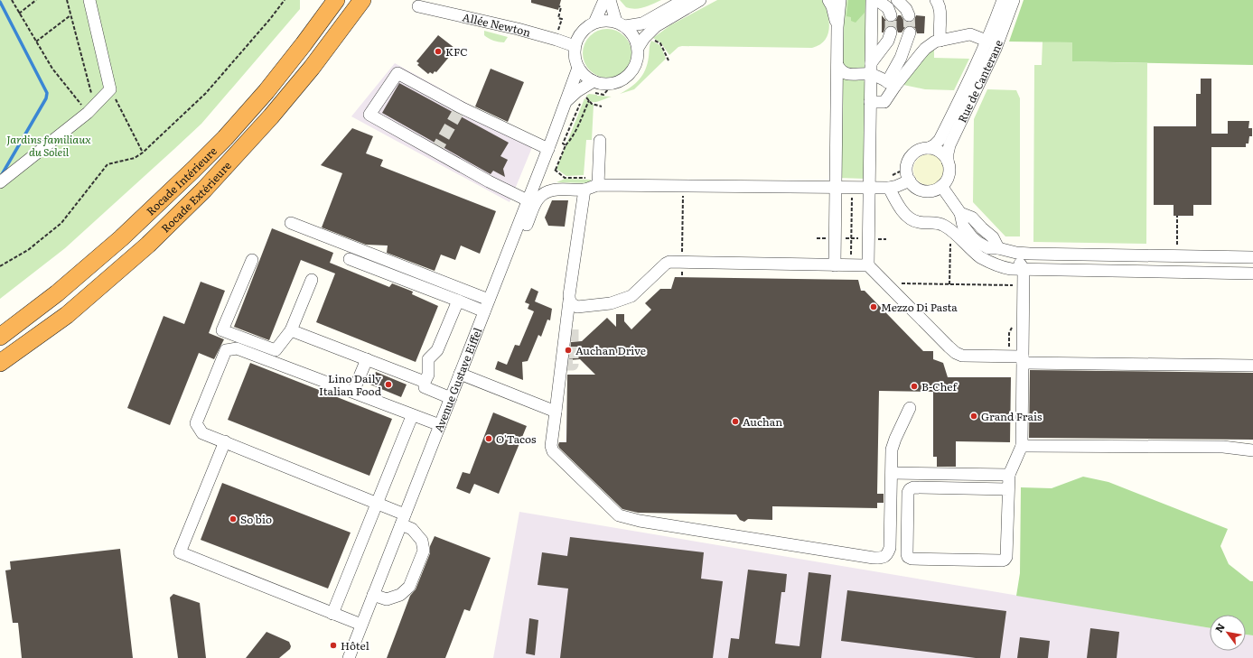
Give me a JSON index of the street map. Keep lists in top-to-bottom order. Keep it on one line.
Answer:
{"streets":{"highway":["Rocade Intérieure","Rocade Extérieure"],"street":["Allée Newton","Rue de Canterane","Avenue Gustave Eiffel"]},"crossings":[["Allée Newton","Avenue Gustave Eiffel"]],"parks":["Jardins familiaux du Soleil"],"places":["KFC","Mezzo Di Pasta","Auchan Drive","Lino Daily Italian Food","B-Chef","Grand Frais","Auchan","O'Tacos","So bio","Hôtel"],"north":"top left"}
